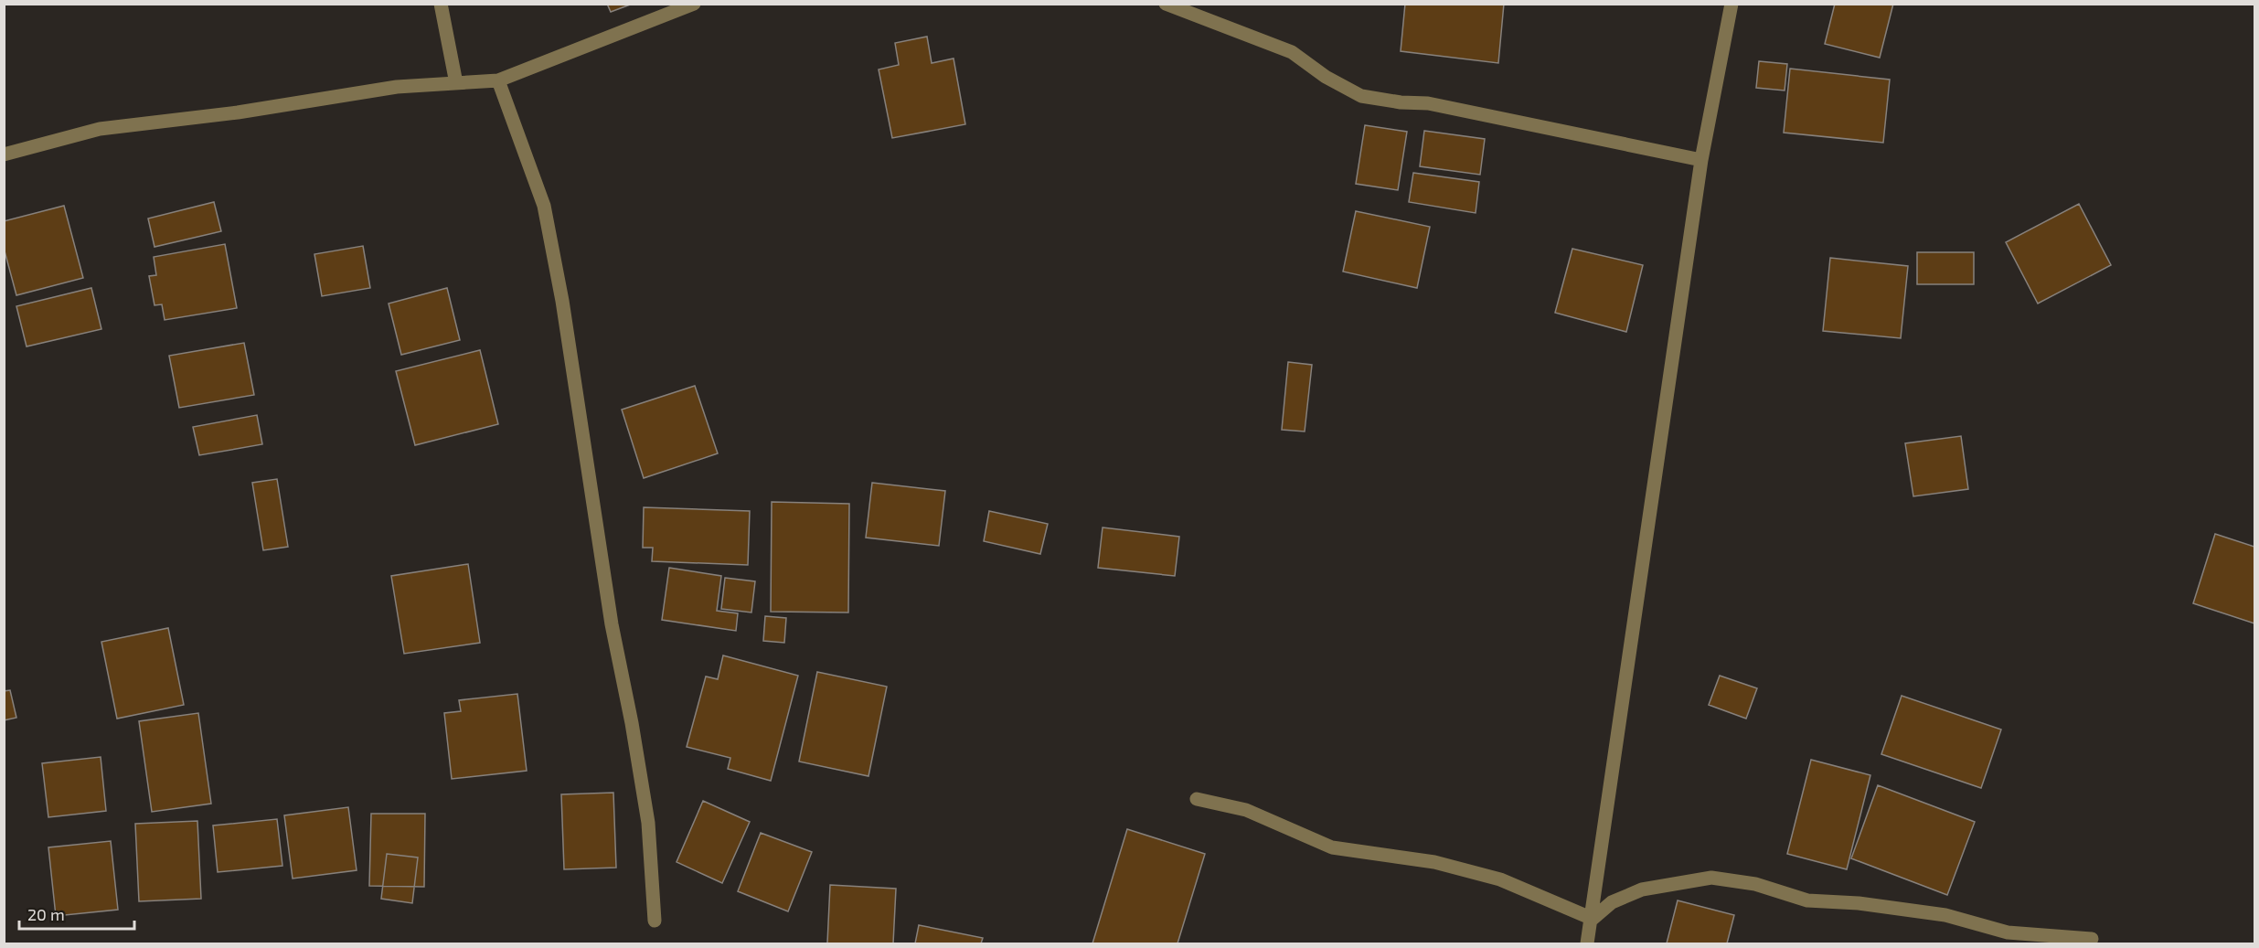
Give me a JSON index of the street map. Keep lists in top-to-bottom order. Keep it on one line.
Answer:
{"scale_bar":"20 m"}
